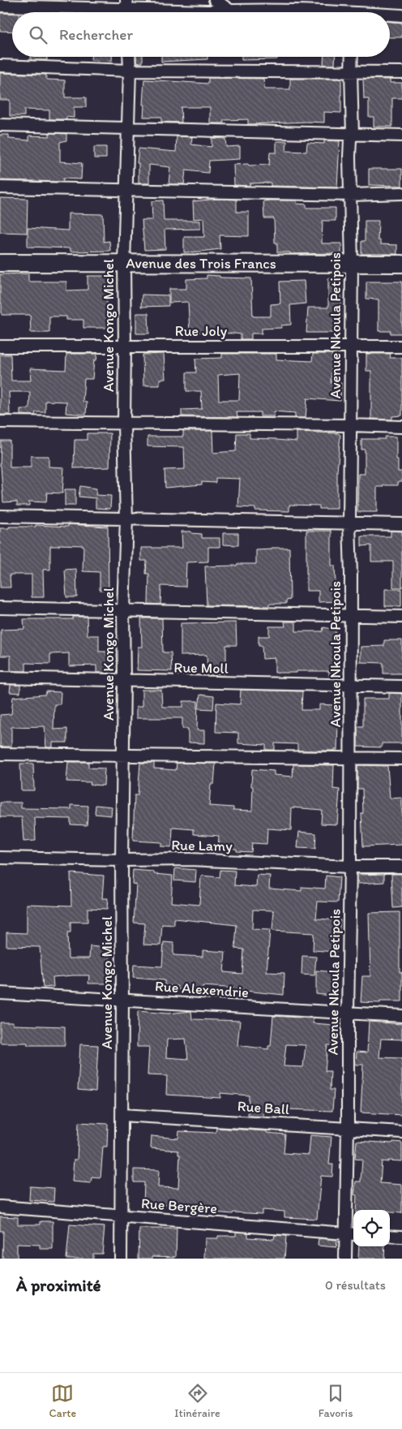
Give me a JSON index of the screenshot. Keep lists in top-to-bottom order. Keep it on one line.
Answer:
{"streets":{"street":["Avenue des Trois Francs","Avenue Kongo Michel","Avenue Nkoula Petipois","Rue Joly","Rue Moll","Rue Lamy","Rue Alexendrie","Rue Ball","Rue Bergère"]},"crossings":[["Avenue des Trois Francs","Avenue Kongo Michel"],["Avenue des Trois Francs","Avenue Nkoula Petipois"],["Avenue Kongo Michel","Rue Joly"],["Avenue Kongo Michel","Rue Moll"],["Avenue Kongo Michel","Rue Lamy"],["Avenue Kongo Michel","Rue Alexendrie"],["Avenue Kongo Michel","Rue Ball"],["Avenue Kongo Michel","Rue Bergère"],["Avenue Nkoula Petipois","Rue Joly"],["Avenue Nkoula Petipois","Rue Moll"],["Avenue Nkoula Petipois","Rue Lamy"],["Avenue Nkoula Petipois","Rue Alexendrie"],["Avenue Nkoula Petipois","Rue Ball"],["Avenue Nkoula Petipois","Rue Bergère"]],"page":{"search":"Rechercher","heading":["À proximité","0 résultats"],"nav":["Carte","Itinéraire","Favoris"]}}
